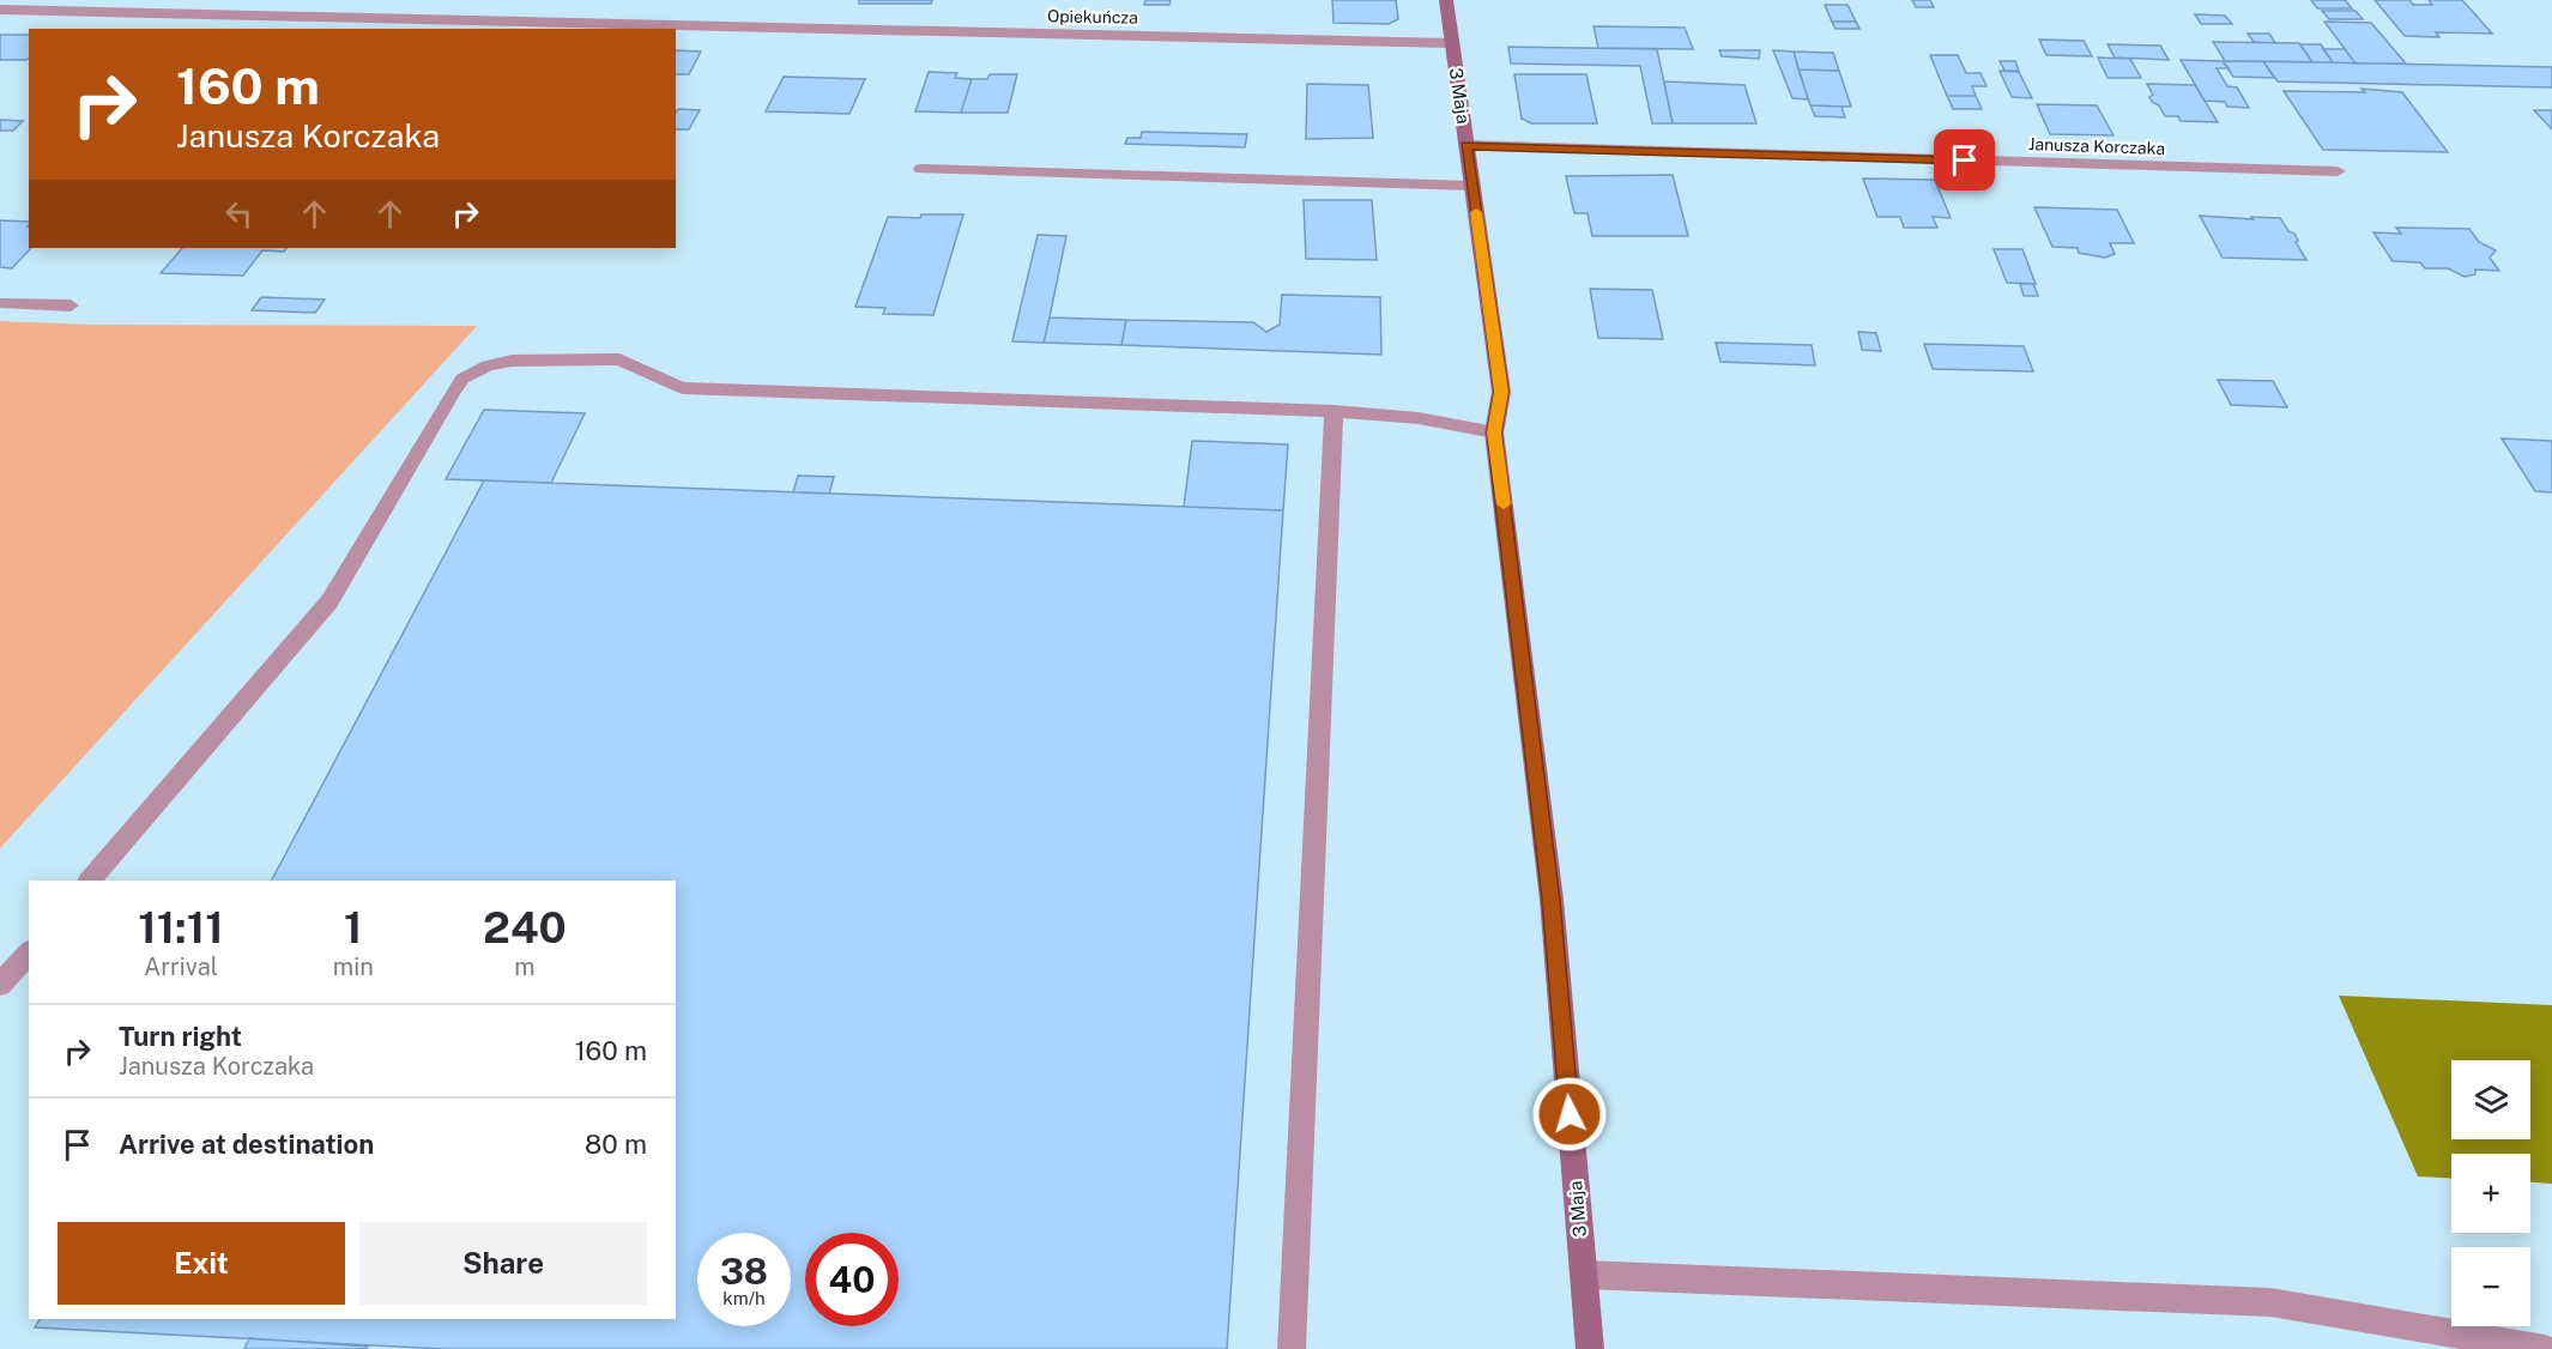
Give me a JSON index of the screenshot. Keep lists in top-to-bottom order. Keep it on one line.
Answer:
{"streets":{"street":["Opiekuńcza","3 Maja","Janusza Korczaka"]},"crossings":[["Opiekuńcza","3 Maja"],["3 Maja","Janusza Korczaka"]],"page":{"turn":["160 m","Janusza Korczaka"],"eta":["11:11","Arrival","1","min","240","m"],"list":[{"name":"Turn right","note":"Janusza Korczaka","value":"160 m"},{"name":"Arrive at destination","value":"80 m"}],"map_buttons":["+","−"],"buttons":["Exit","Share"],"speed":"38 km/h","limit":"40"}}
